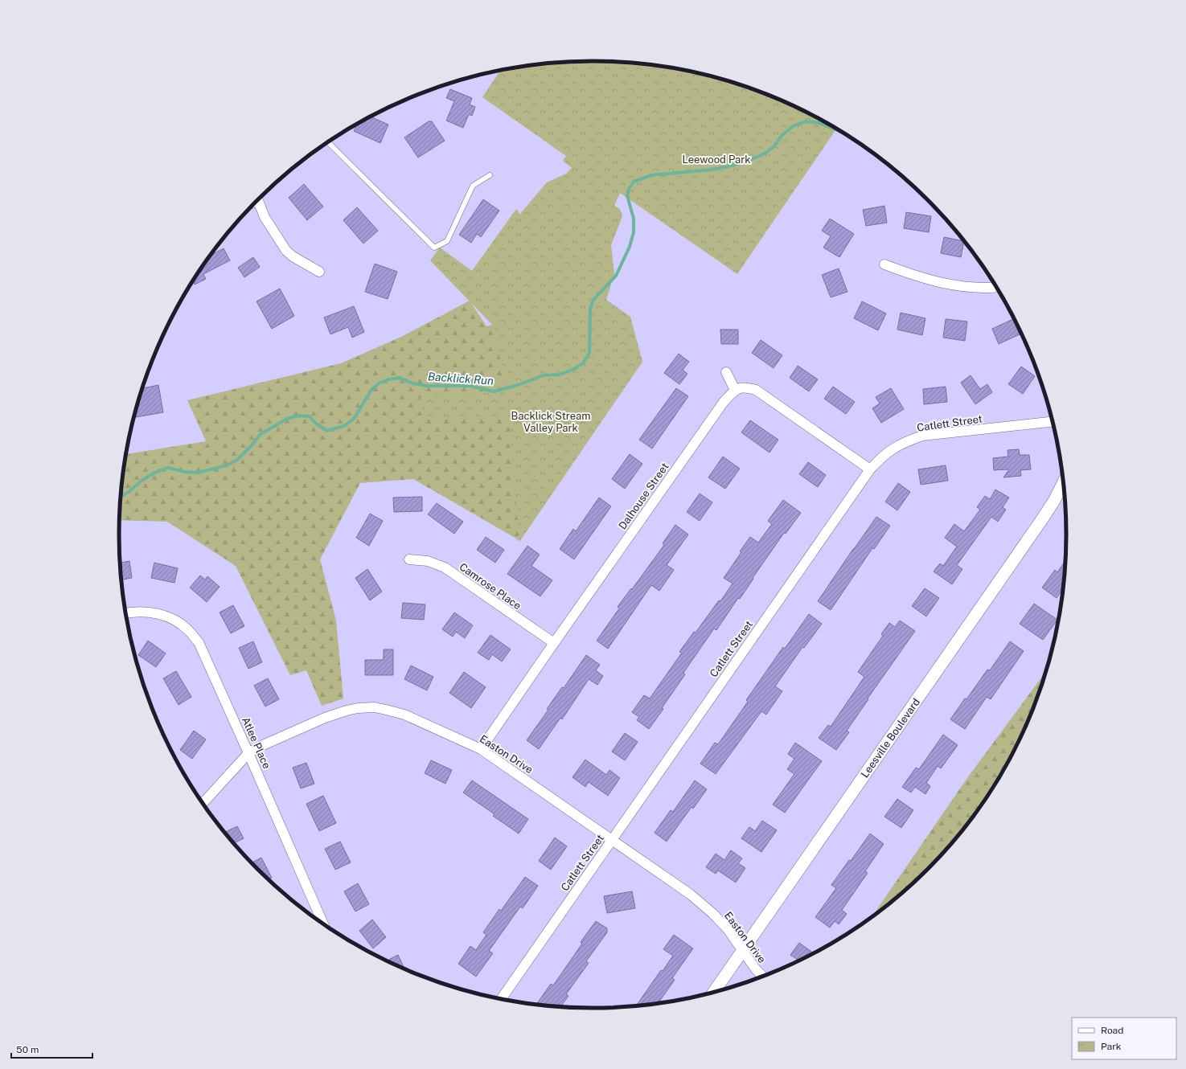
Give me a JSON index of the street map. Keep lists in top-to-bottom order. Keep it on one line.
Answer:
{"streets":{"street":["Catlett Street","Dalhouse Street","Camrose Place","Leesville Boulevard","Atlee Place","Easton Drive"]},"crossings":[["Catlett Street","Easton Drive"],["Dalhouse Street","Camrose Place"],["Dalhouse Street","Easton Drive"],["Leesville Boulevard","Easton Drive"],["Atlee Place","Easton Drive"]],"water":["Backlick Run"],"parks":["Leewood Park","Backlick Stream Valley Park"],"legend":["Road","Park"],"scale_bar":"50 m"}
